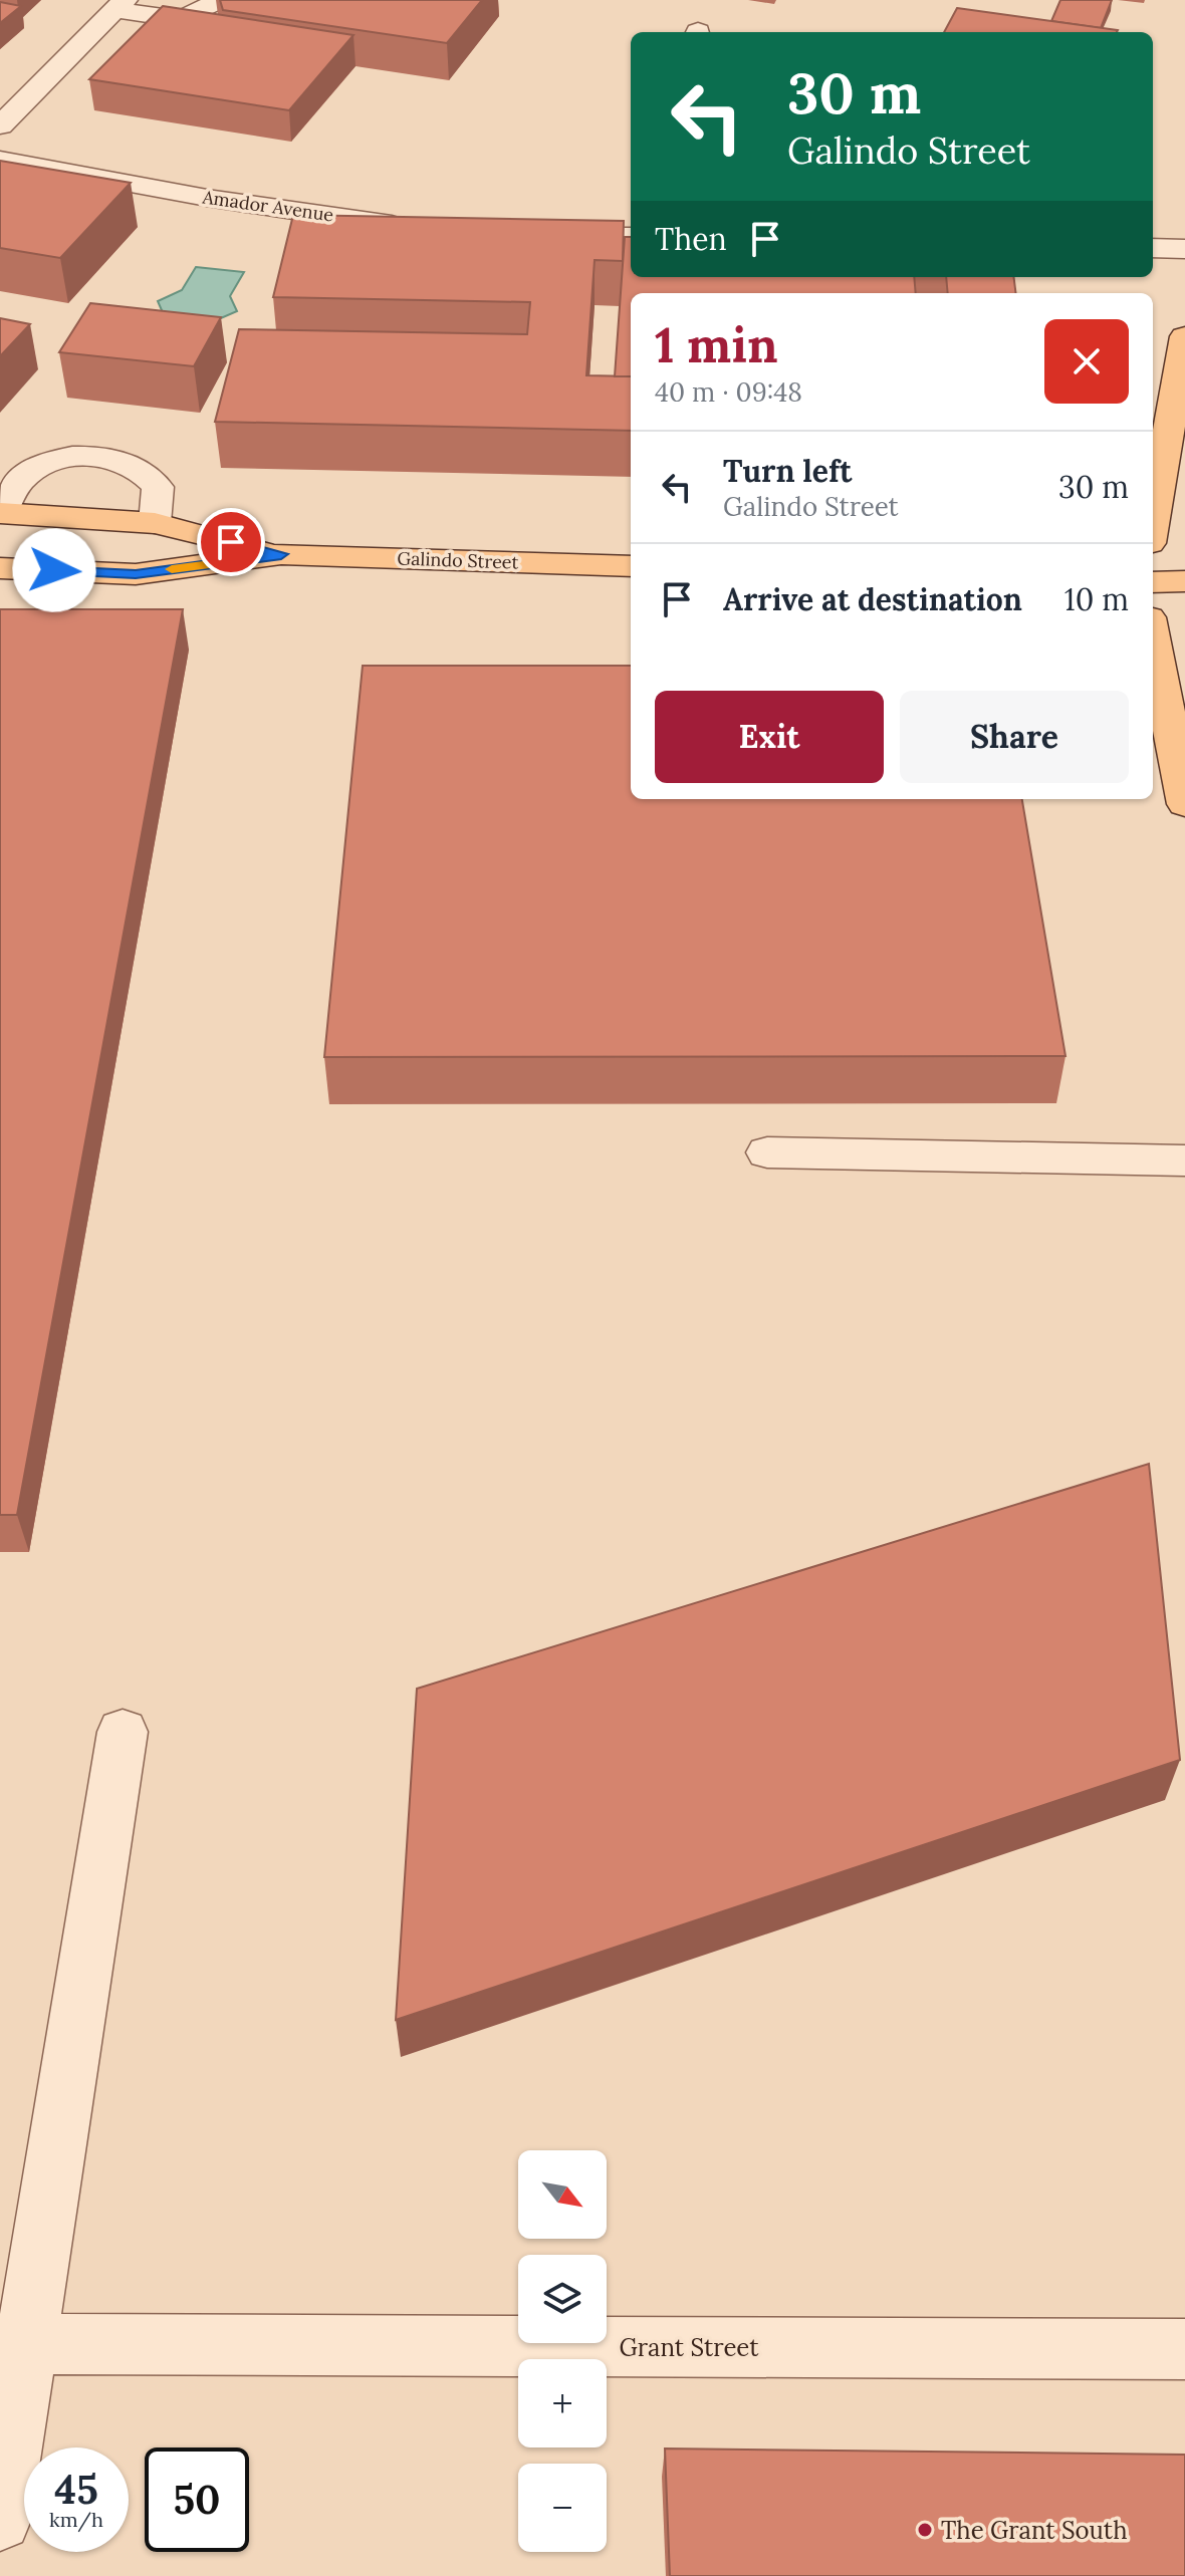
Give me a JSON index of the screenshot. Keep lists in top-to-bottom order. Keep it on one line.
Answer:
{"streets":{"main road":["Galindo Street"],"street":["Amador Avenue","Grant Street"]},"places":["The Grant South"],"north":"bottom right","page":{"turn":["30 m","Galindo Street"],"then":"Then","heading":["1 min","40 m · 09:48"],"list":[{"name":"Turn left","note":"Galindo Street","value":"30 m"},{"name":"Arrive at destination","value":"10 m"}],"buttons":["Exit","Share"],"map_buttons":["+","−"],"speed":"45 km/h","limit":"50"}}
